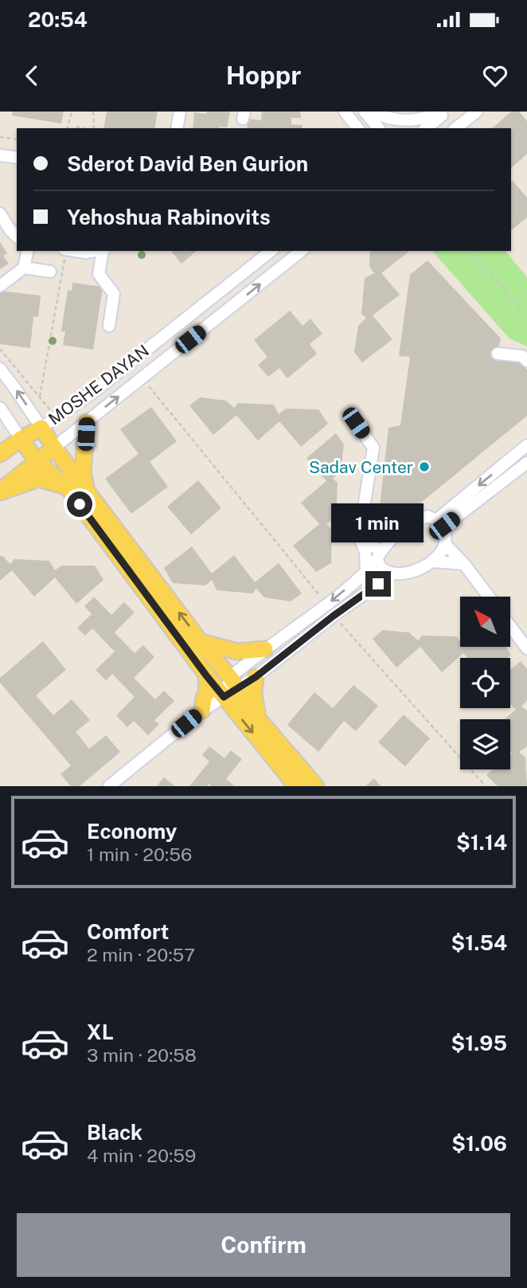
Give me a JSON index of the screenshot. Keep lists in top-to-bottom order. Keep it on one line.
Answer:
{"streets":{"main road":["MOSHE DAYAN"]},"places":["Sadav Center"],"north":"top left","page":{"status":"20:54","header":"Hoppr","banner":["Sderot David Ben Gurion","Yehoshua Rabinovits"],"bubble":"1 min","list":[{"name":"Economy","note":"1 min · 20:56","value":"$1.14"},{"name":"Comfort","note":"2 min · 20:57","value":"$1.54"},{"name":"XL","note":"3 min · 20:58","value":"$1.95"},{"name":"Black","note":"4 min · 20:59","value":"$1.06"}],"buttons":"Confirm"}}
